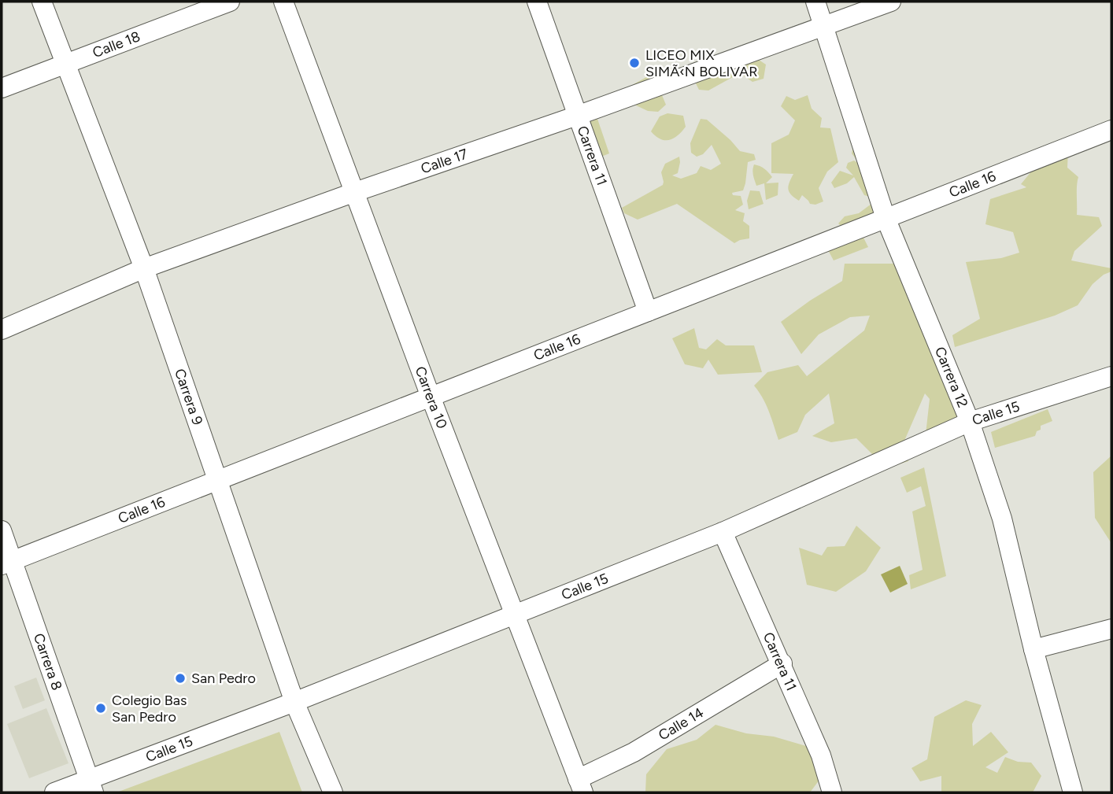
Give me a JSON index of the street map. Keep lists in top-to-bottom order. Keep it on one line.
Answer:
{"streets":{"street":["Calle 18","Carrera 11","Calle 17","Calle 16","Carrera 12","Carrera 9","Carrera 10","Calle 15","Carrera 8","Calle 14"]},"crossings":[["Calle 18","Carrera 9"],["Carrera 11","Calle 17"],["Carrera 11","Calle 16"],["Carrera 11","Calle 15"],["Carrera 11","Calle 14"],["Calle 17","Carrera 12"],["Calle 17","Carrera 9"],["Calle 17","Carrera 10"],["Calle 16","Carrera 12"],["Calle 16","Carrera 9"],["Calle 16","Carrera 10"],["Calle 16","Carrera 8"],["Carrera 12","Calle 15"],["Carrera 9","Calle 15"],["Carrera 10","Calle 15"],["Carrera 10","Calle 14"],["Calle 15","Carrera 8"]],"places":["LICEO MIX SIMÃ‹N BOLIVAR","San Pedro","Colegio Bas San Pedro"]}
